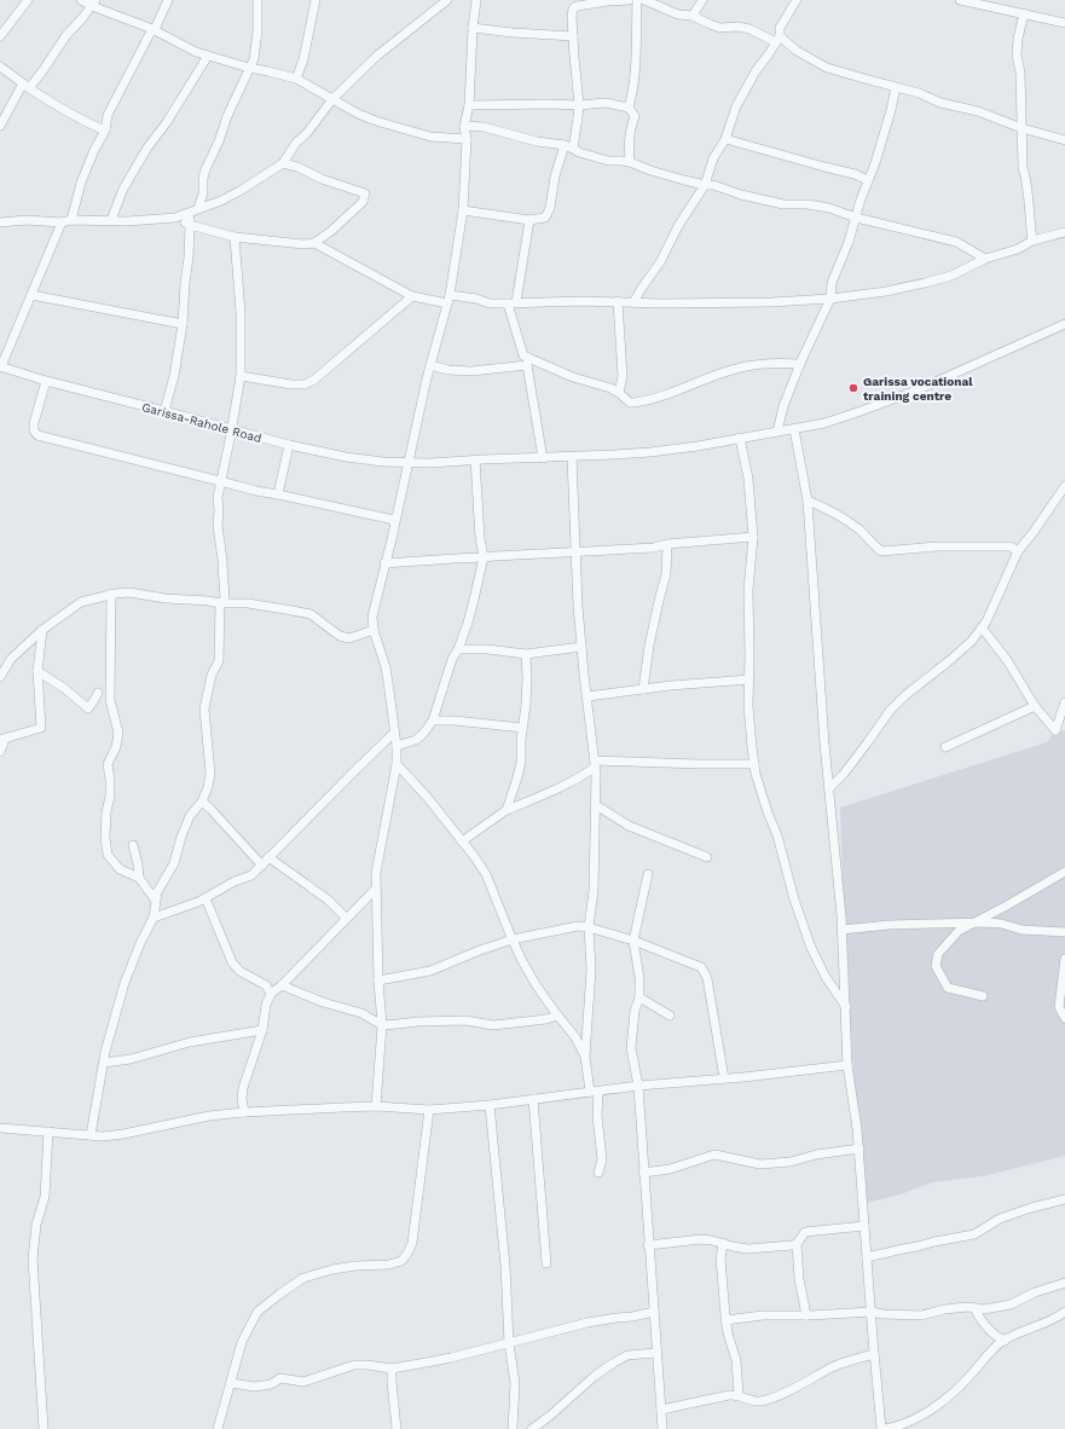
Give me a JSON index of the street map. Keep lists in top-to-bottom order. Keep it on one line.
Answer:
{"streets":{"street":["Garissa-Rahole Road"]},"places":["Garissa vocational training centre"]}
